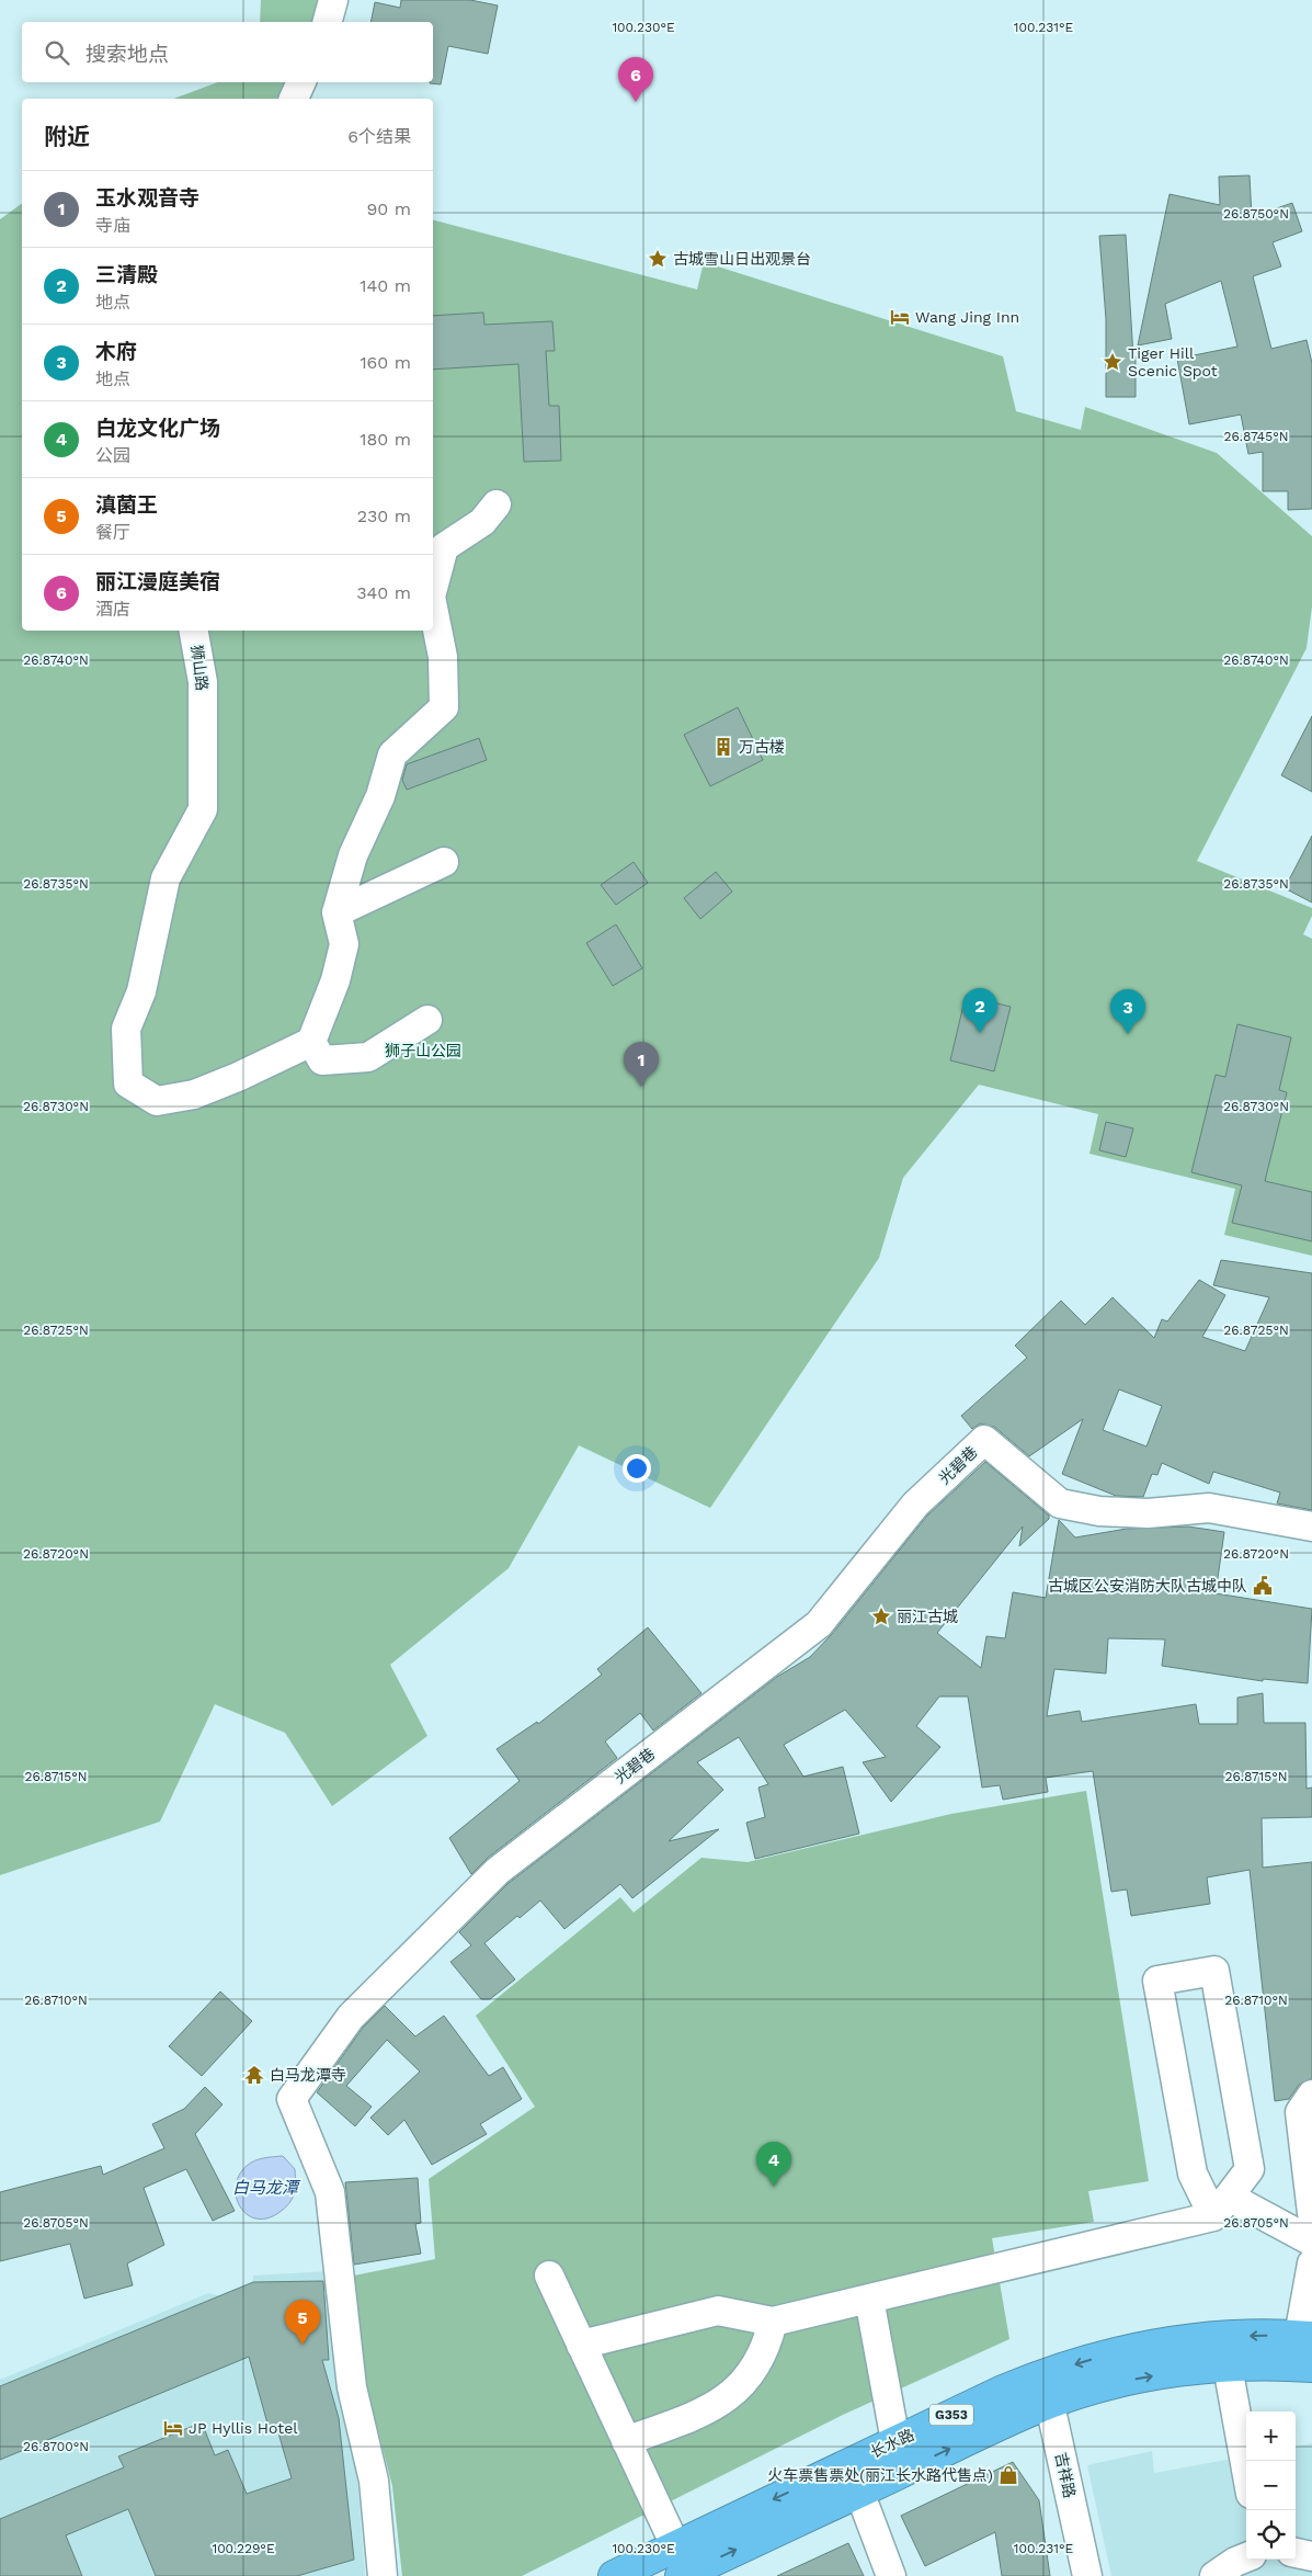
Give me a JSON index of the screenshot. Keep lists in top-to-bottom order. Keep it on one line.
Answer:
{"streets":{"highway":["G353","长水路"],"street":["狮山路","光碧巷","吉祥路"]},"crossings":[["长水路","吉祥路"]],"water":["白马龙潭"],"parks":["狮子山公园"],"places":{"place":["古城雪山日出观景台","Tiger Hill Scenic Spot","丽江古城"],"hotel":["Wang Jing Inn","JP Hyllis Hotel"],"building":["万古楼"],"public building":["古城区公安消防大队古城中队"],"temple":["白马龙潭寺"],"shop":["火车票售票处(丽江长水路代售点)"]},"page":{"search":"搜索地点","pins":["6","2","3","1","4","5"],"heading":["附近","6个结果"],"list":[{"mark":"1","name":"玉水观音寺","note":"寺庙","value":"90 m"},{"mark":"2","name":"三清殿","note":"地点","value":"140 m"},{"mark":"3","name":"木府","note":"地点","value":"160 m"},{"mark":"4","name":"白龙文化广场","note":"公园","value":"180 m"},{"mark":"5","name":"滇菌王","note":"餐厅","value":"230 m"},{"mark":"6","name":"丽江漫庭美宿","note":"酒店","value":"340 m"}],"map_buttons":["+","−"]},"coordinates":["100.230°E","100.231°E","26.8750°N","26.8745°N","26.8740°N","26.8735°N","26.8730°N","26.8725°N","26.8720°N","26.8715°N","26.8710°N","26.8705°N","26.8700°N","100.229°E"]}
